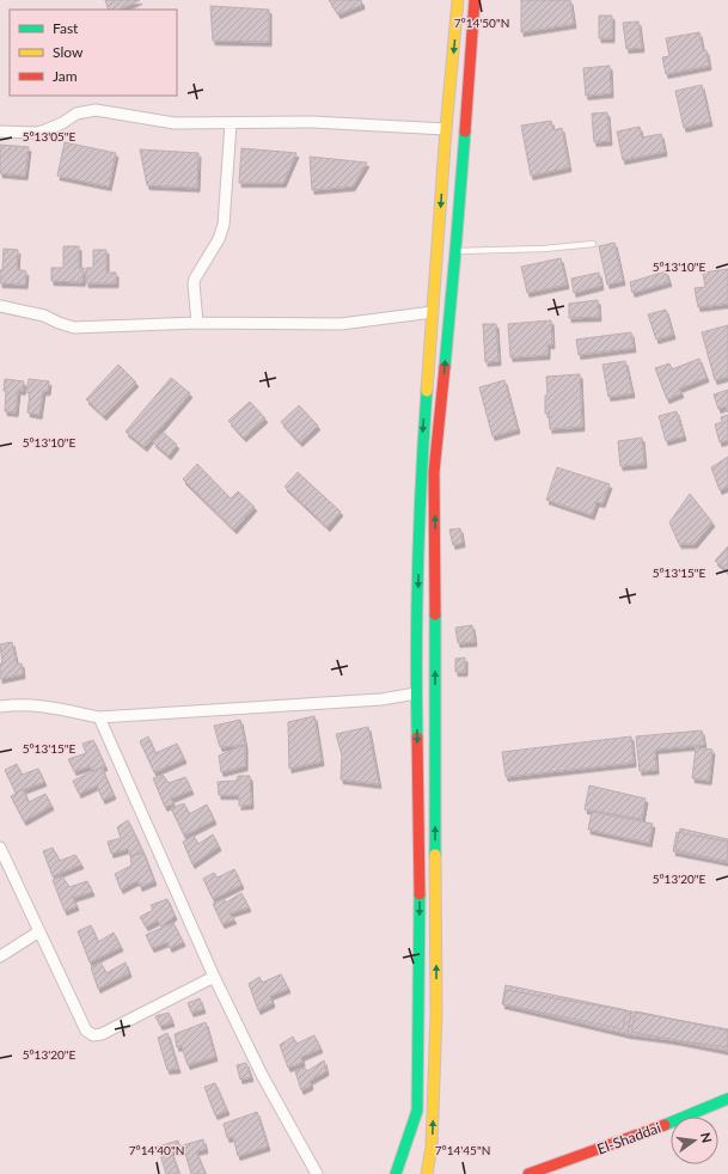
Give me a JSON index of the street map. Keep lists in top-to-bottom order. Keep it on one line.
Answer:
{"streets":{"street":["El-Shaddai"]},"legend":["Fast","Slow","Jam"],"north":"right","coordinates":["7°14'50\"N","5°13'05\"E","5°13'10\"E","5°13'15\"E","5°13'20\"E","7°14'40\"N","7°14'45\"N"]}
